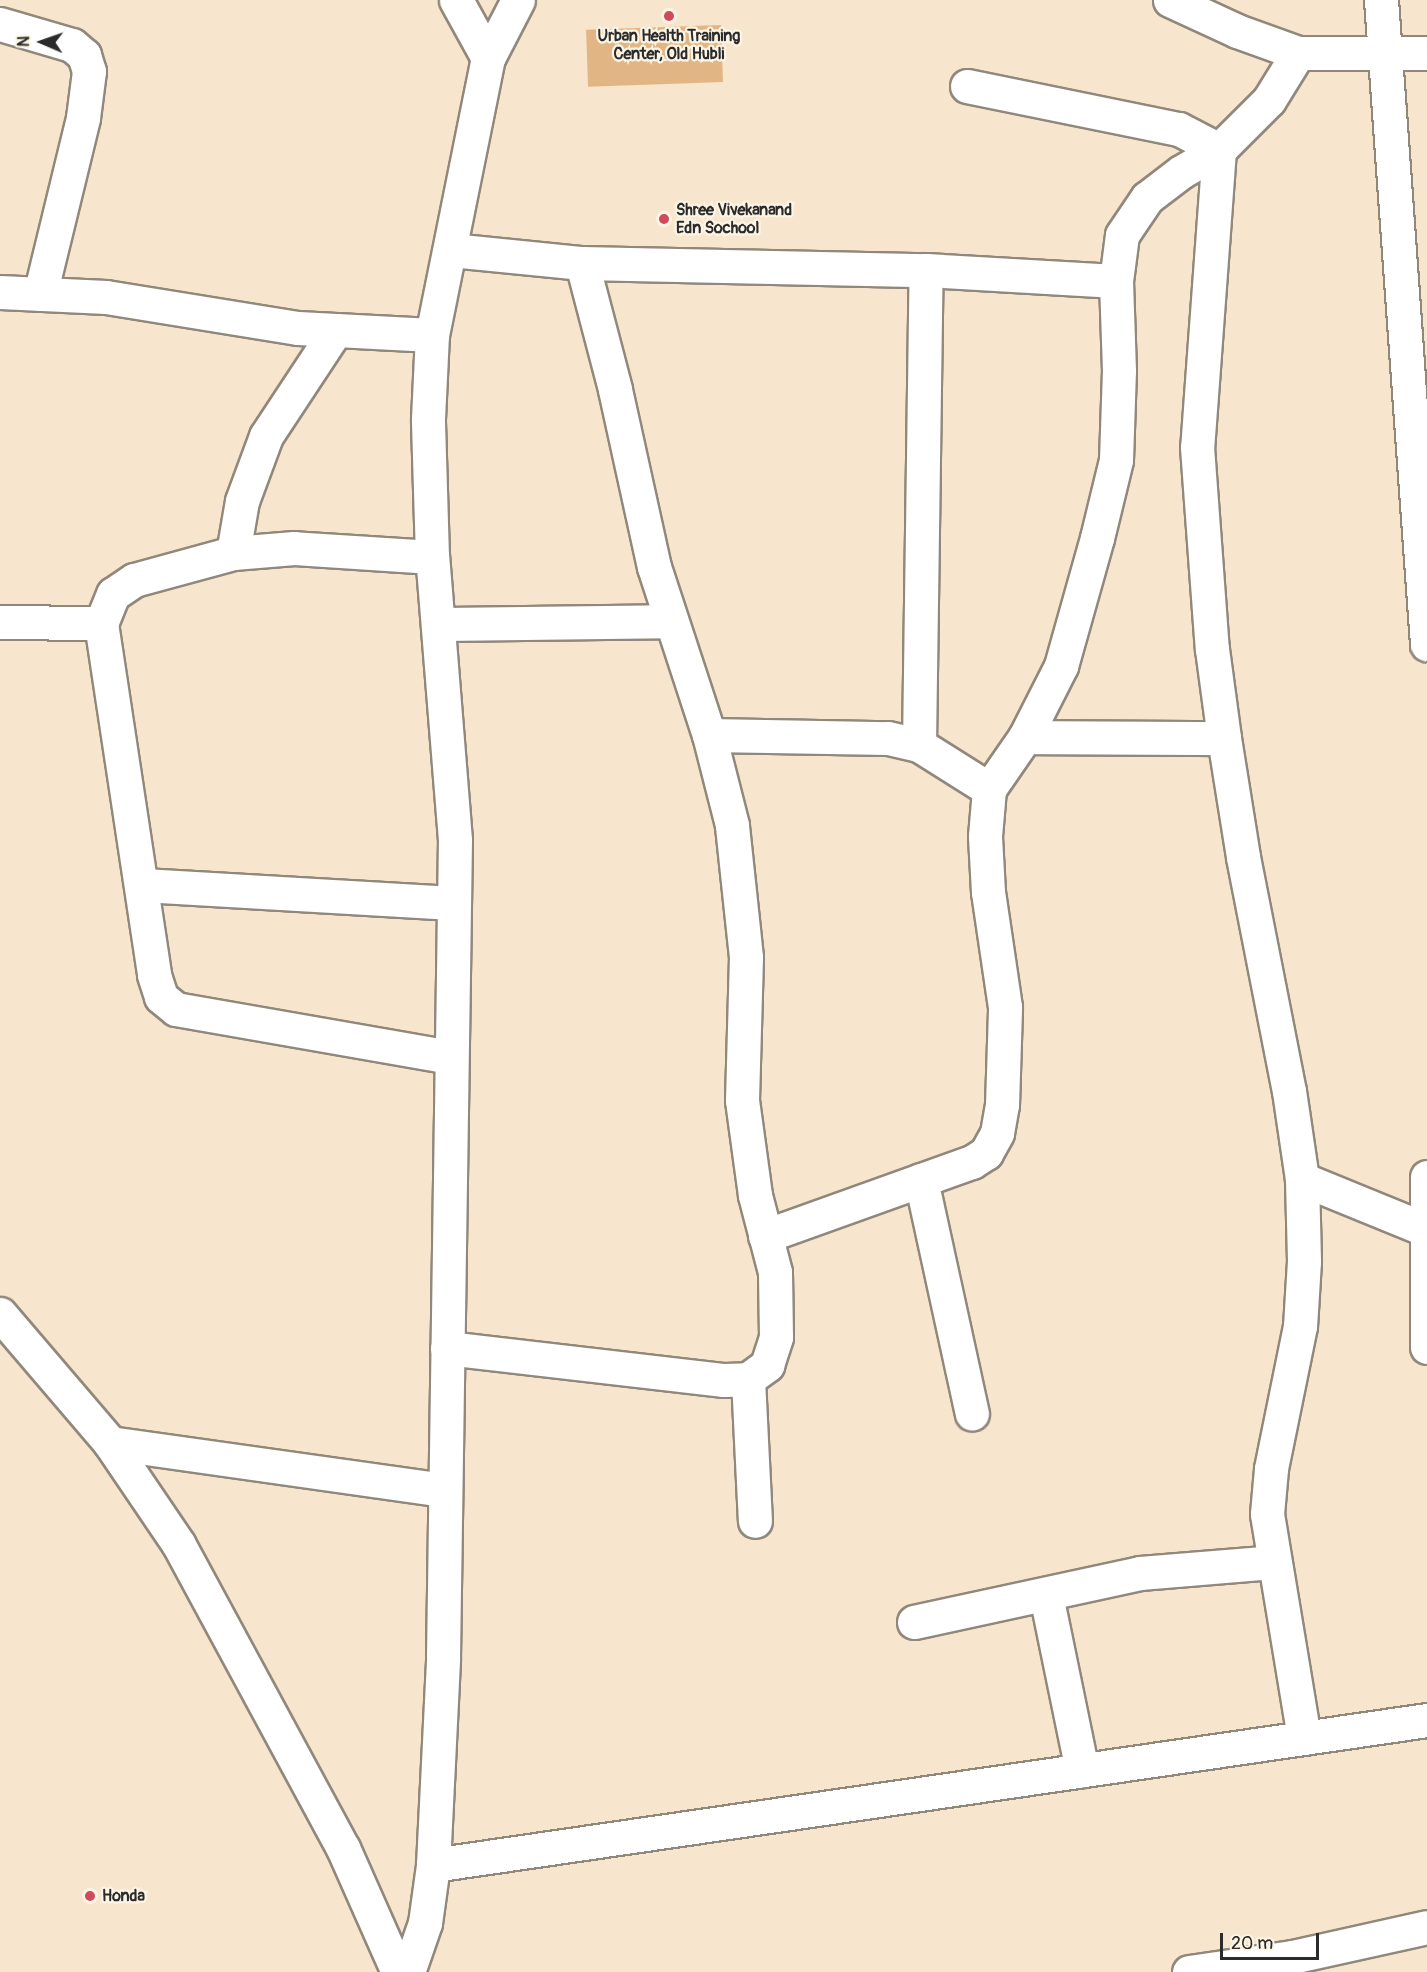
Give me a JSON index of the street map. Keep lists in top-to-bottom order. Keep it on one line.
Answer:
{"places":["Urban Health Training Center, Old Hubli","Shree Vivekanand Edn Sochool","Honda"],"scale_bar":"20 m","north":"left"}
